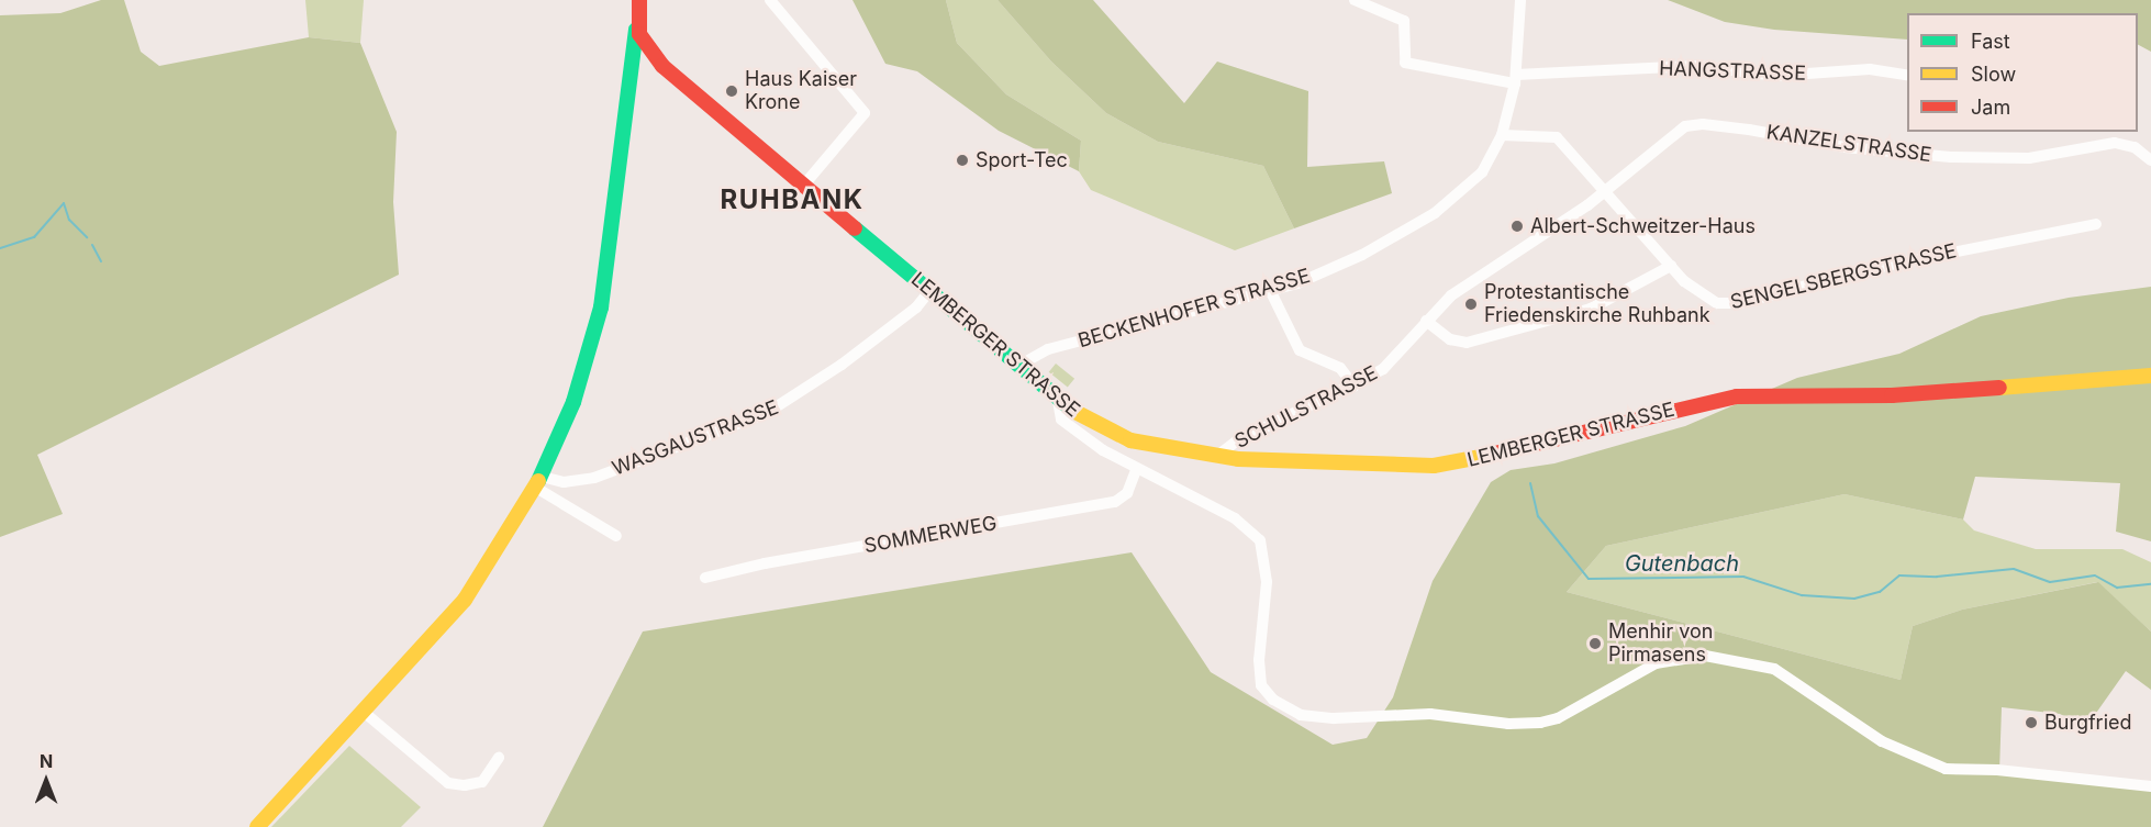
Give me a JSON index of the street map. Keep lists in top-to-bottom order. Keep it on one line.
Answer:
{"streets":{"main road":["LEMBERGER STRASSE"],"street":["HANGSTRASSE","KANZELSTRASSE","SENGELSBERGSTRASSE","BECKENHOFER STRASSE","SCHULSTRASSE","WASGAUSTRASSE","SOMMERWEG"]},"crossings":[["HANGSTRASSE","BECKENHOFER STRASSE"],["KANZELSTRASSE","SENGELSBERGSTRASSE"],["KANZELSTRASSE","SCHULSTRASSE"],["SENGELSBERGSTRASSE","BECKENHOFER STRASSE"],["BECKENHOFER STRASSE","LEMBERGER STRASSE"],["LEMBERGER STRASSE","SCHULSTRASSE"],["LEMBERGER STRASSE","WASGAUSTRASSE"]],"districts":["RUHBANK"],"water":["Gutenbach"],"places":["Haus Kaiser Krone","Sport-Tec","Albert-Schweitzer-Haus","Protestantische Friedenskirche Ruhbank","Menhir von Pirmasens","Burgfried"],"legend":["Fast","Slow","Jam"],"north":"top"}
